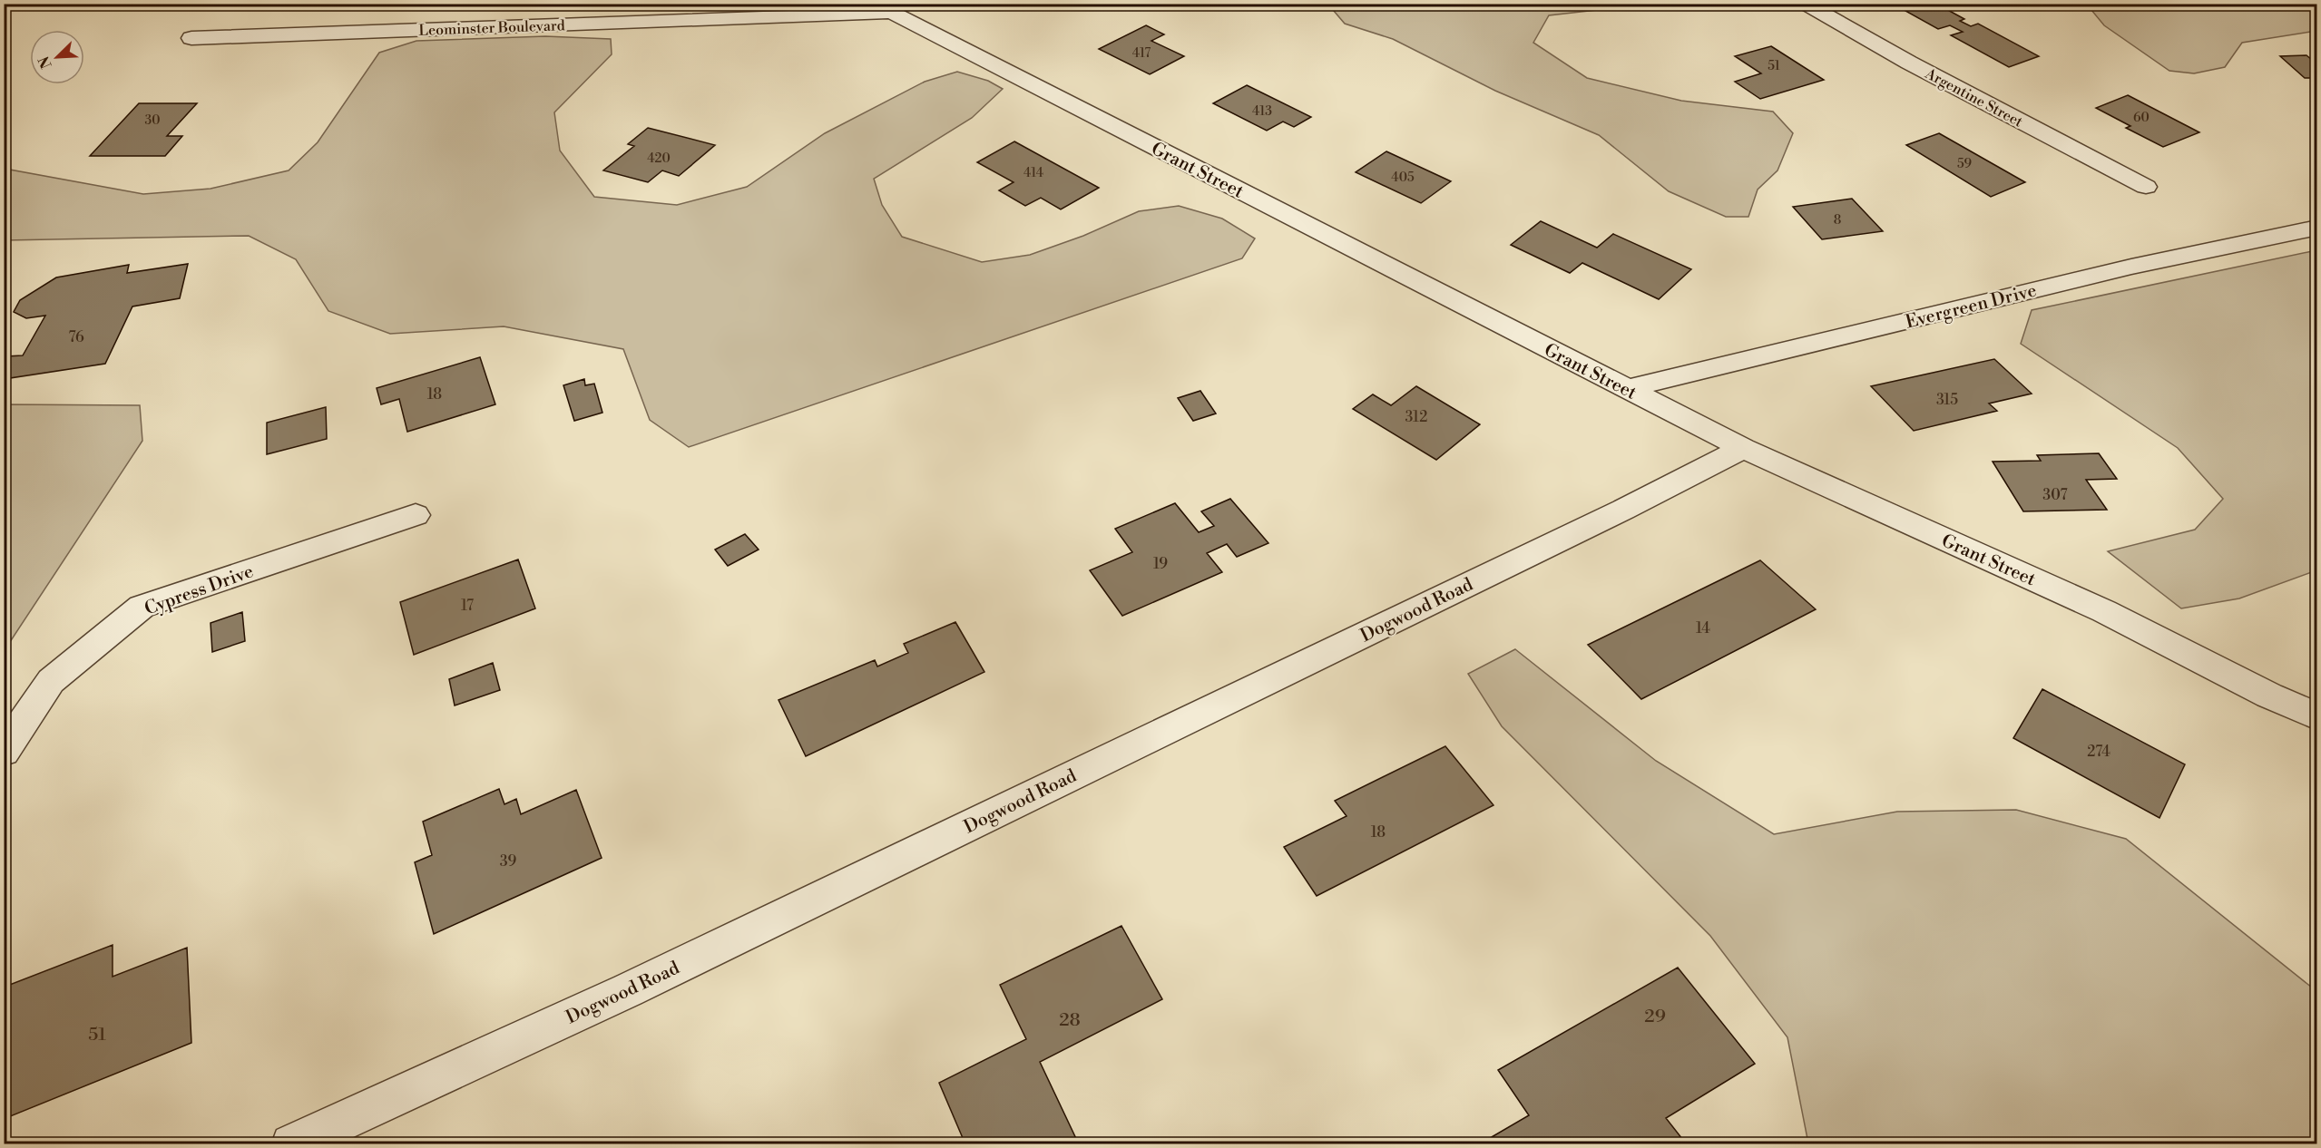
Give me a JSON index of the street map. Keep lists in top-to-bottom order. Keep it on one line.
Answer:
{"streets":{"street":["Leominster Boulevard","Argentine Street","Grant Street","Evergreen Drive","Cypress Drive","Dogwood Road"]},"crossings":[["Leominster Boulevard","Grant Street"],["Grant Street","Evergreen Drive"],["Grant Street","Dogwood Road"]],"house_numbers":["417","51","413","60","30","420","59","414","405","8","76","18","315","312","307","19","17","14","274","18","39","29","28","51"],"north":"bottom left"}
